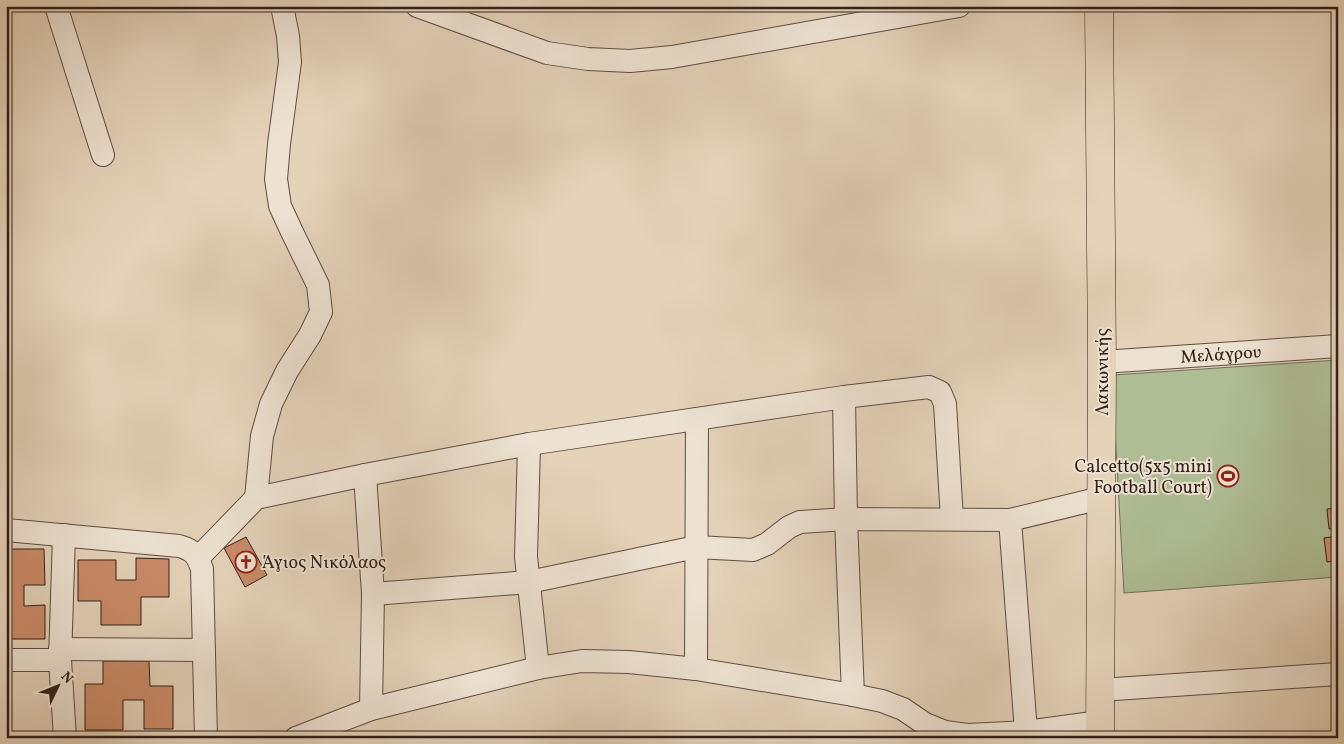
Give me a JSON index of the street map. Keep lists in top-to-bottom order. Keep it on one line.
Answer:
{"streets":{"main road":["Λακωνικής"],"street":["Μελάγρου"]},"crossings":[["Μελάγρου","Λακωνικής"]],"places":{"sports":["Calcetto(5x5 mini Football Court)"],"church":["Άγιος Νικόλαος"]},"north":"top right"}
